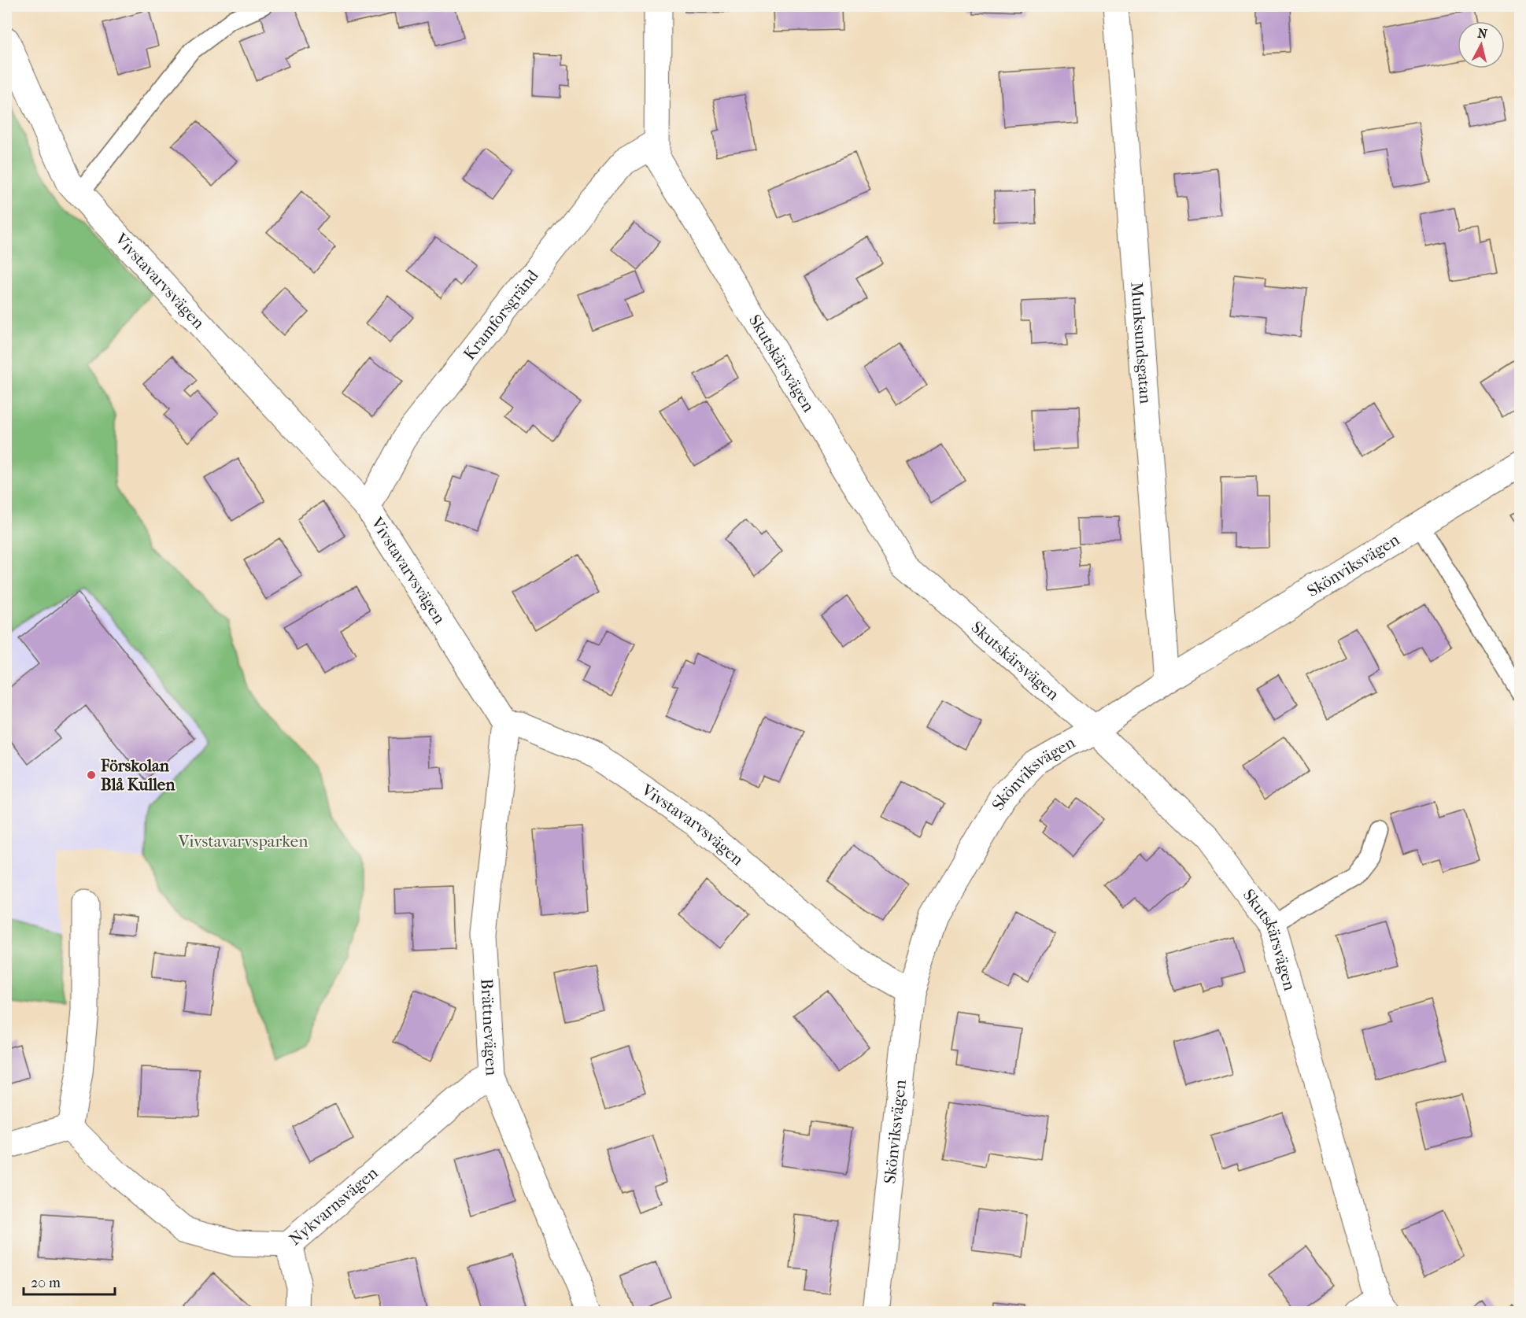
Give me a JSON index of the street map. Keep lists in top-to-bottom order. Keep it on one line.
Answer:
{"streets":{"street":["Vivstavarvsvägen","Kramforsgränd","Munksundsgatan","Skutskärsvägen","Skönviksvägen","Brättnevägen","Nykvarnsvägen"]},"crossings":[["Vivstavarvsvägen","Kramforsgränd"],["Vivstavarvsvägen","Skönviksvägen"],["Vivstavarvsvägen","Brättnevägen"],["Kramforsgränd","Skutskärsvägen"],["Munksundsgatan","Skönviksvägen"],["Skutskärsvägen","Skönviksvägen"],["Brättnevägen","Nykvarnsvägen"]],"parks":["Vivstavarvsparken"],"places":["Förskolan Blå Kullen"],"scale_bar":"20 m","north":"top"}
